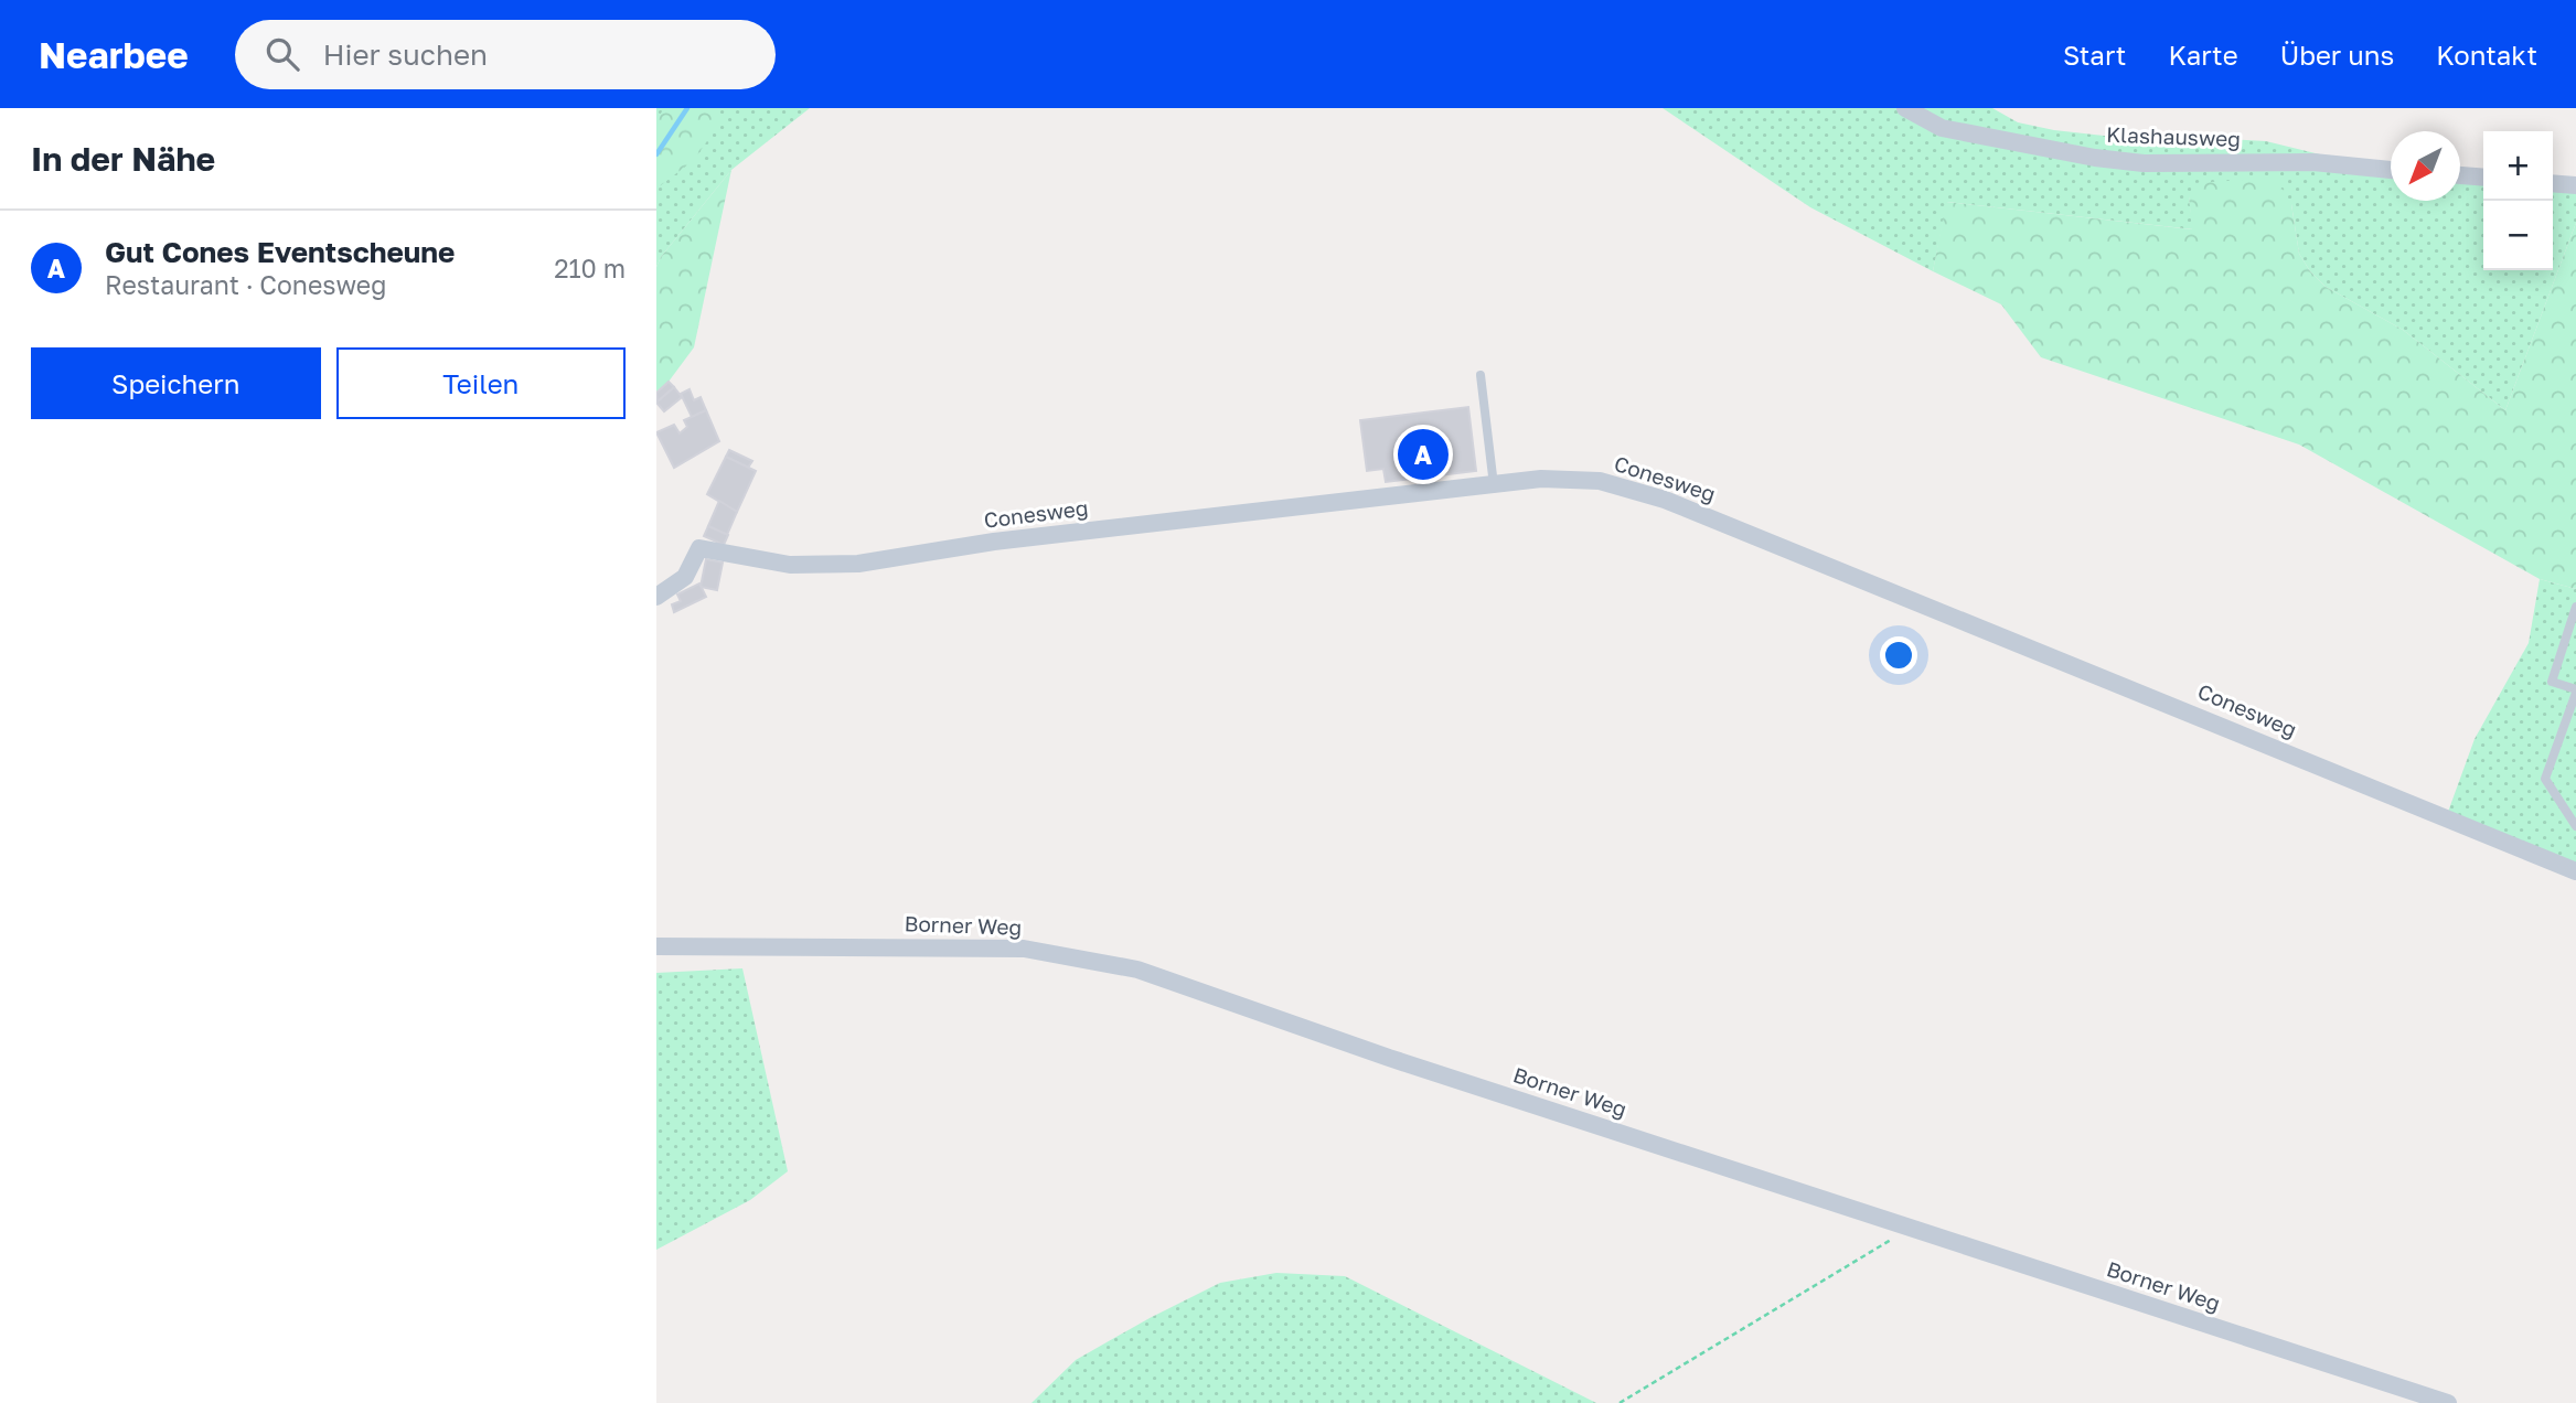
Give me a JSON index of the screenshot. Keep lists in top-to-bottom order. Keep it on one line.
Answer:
{"streets":{"street":["Klashausweg","Conesweg","Borner Weg"]},"north":"bottom left","page":{"header":"Nearbee","search":"Hier suchen","nav":["Start","Karte","Über uns","Kontakt"],"heading":"In der Nähe","map_buttons":["+","−"],"list":[{"mark":"A","name":"Gut Cones Eventscheune","note":"Restaurant · Conesweg","value":"210 m"}],"buttons":["Speichern","Teilen"],"pins":"A"}}
